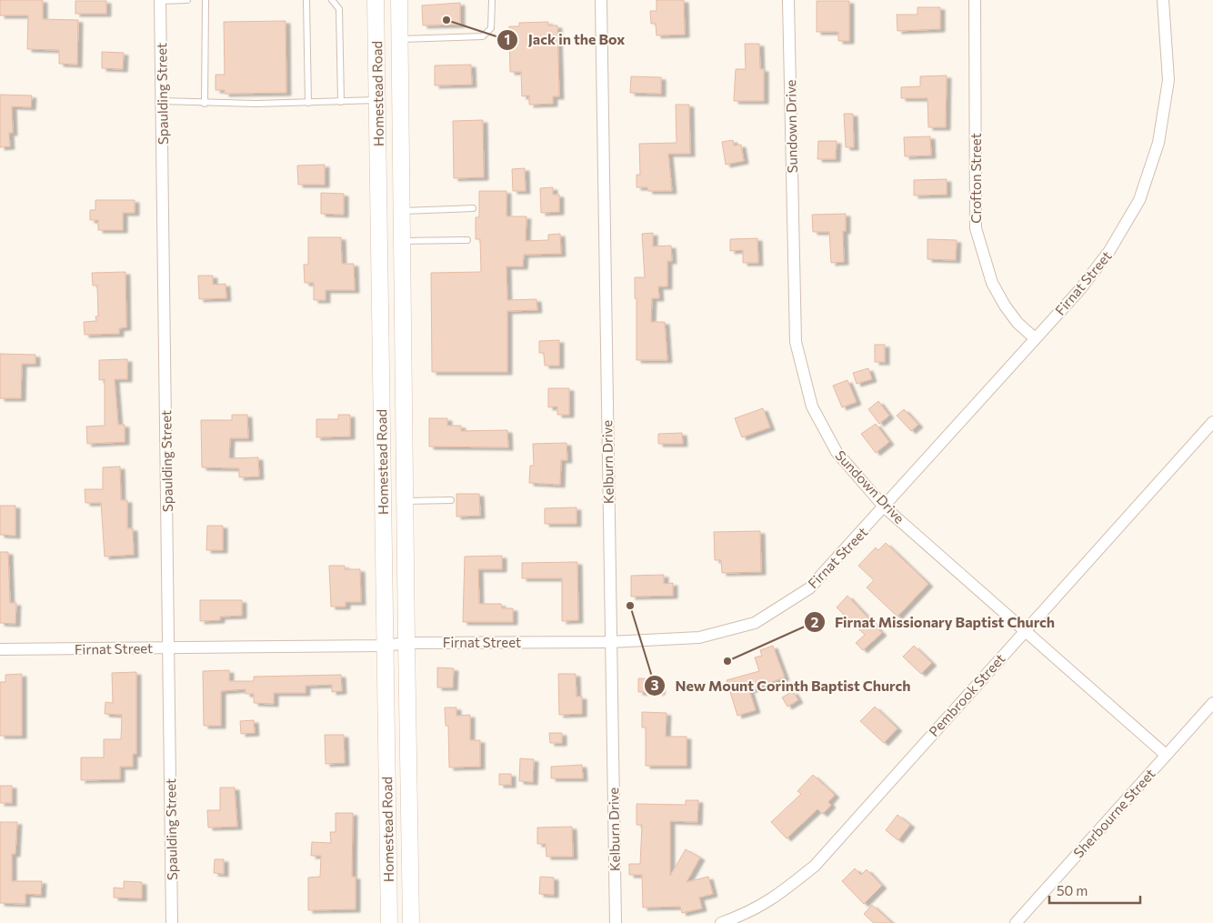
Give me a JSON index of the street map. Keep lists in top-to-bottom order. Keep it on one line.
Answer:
{"streets":{"main road":["Homestead Road"],"street":["Spaulding Street","Sundown Drive","Crofton Street","Firnat Street","Kelburn Drive","Pembrook Street","Sherbourne Street"]},"crossings":[["Spaulding Street","Firnat Street"],["Homestead Road","Firnat Street"],["Sundown Drive","Firnat Street"],["Sundown Drive","Pembrook Street"],["Sundown Drive","Sherbourne Street"],["Crofton Street","Firnat Street"],["Firnat Street","Kelburn Drive"]],"places":["Jack in the Box","New Mount Corinth Baptist Church","Firnat Missionary Baptist Church"],"scale_bar":"50 m"}
